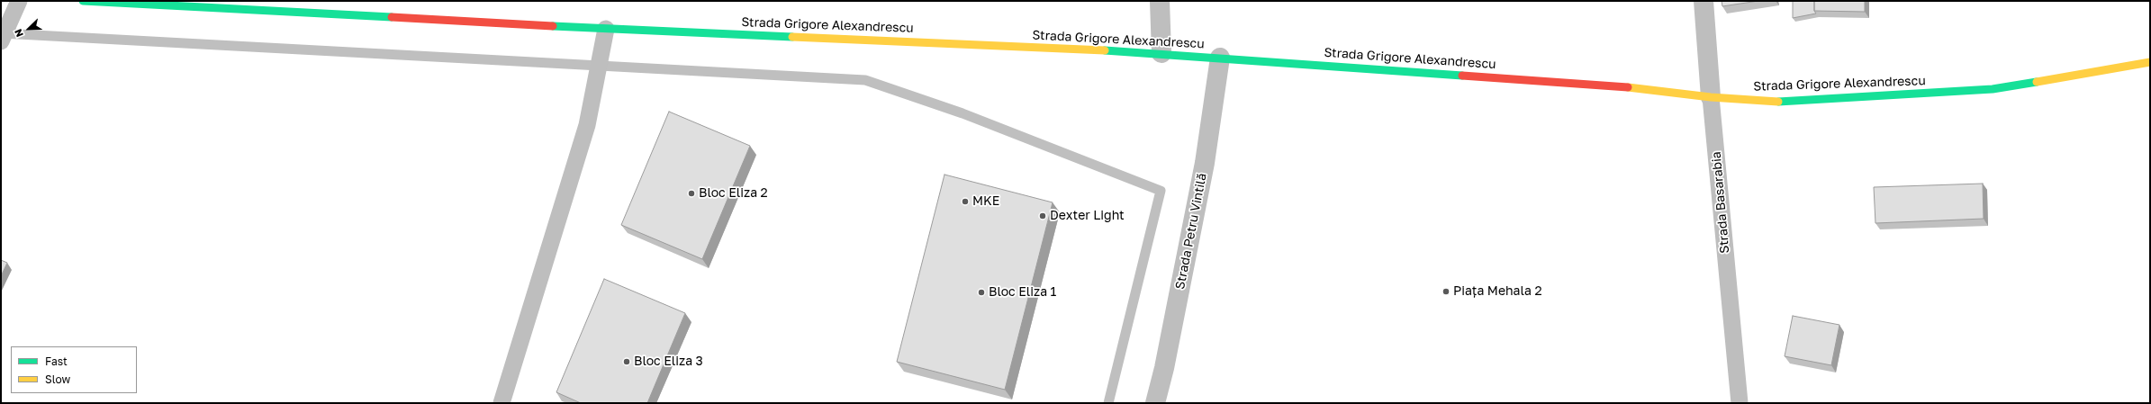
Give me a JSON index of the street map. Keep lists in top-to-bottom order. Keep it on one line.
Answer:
{"streets":{"street":["Strada Grigore Alexandrescu","Strada Basarabia","Strada Petru Vintilă"]},"crossings":[["Strada Grigore Alexandrescu","Strada Basarabia"],["Strada Grigore Alexandrescu","Strada Petru Vintilă"]],"places":["Bloc Eliza 2","MKE","Dexter Light","Piața Mehala 2","Bloc Eliza 1","Bloc Eliza 3"],"legend":["Fast","Slow"],"north":"bottom left"}
